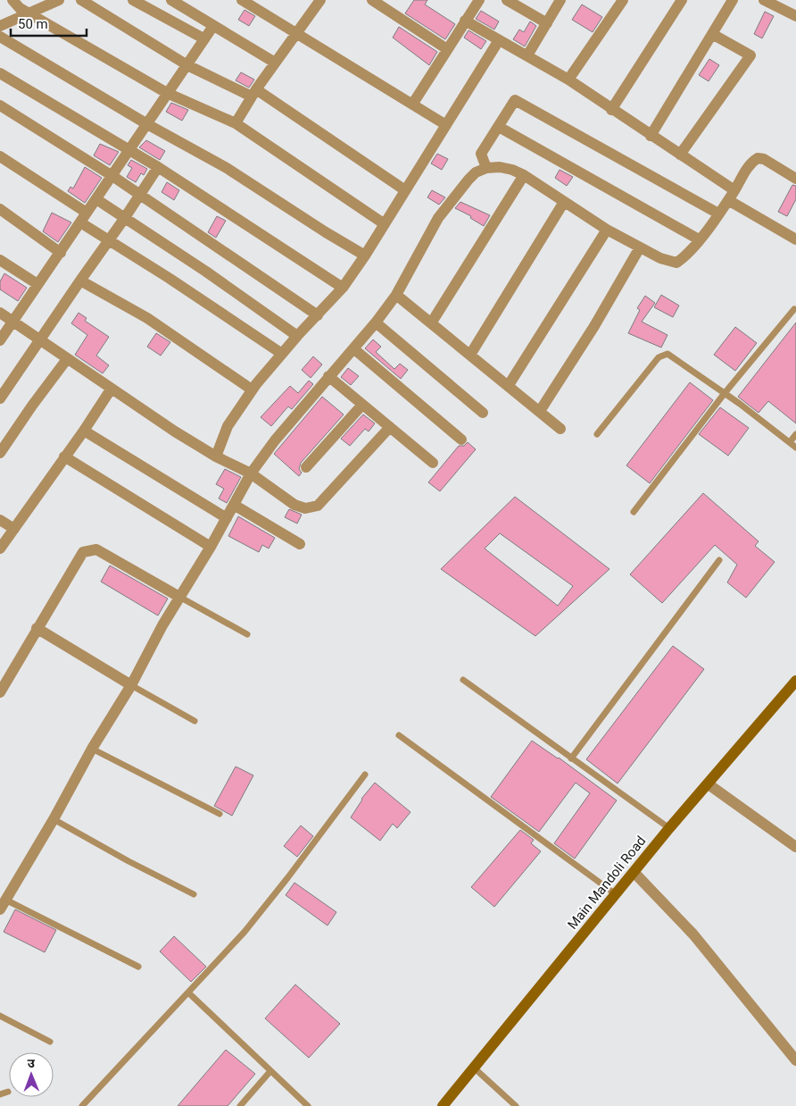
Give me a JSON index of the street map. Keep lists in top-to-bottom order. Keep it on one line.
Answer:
{"streets":{"street":["Main Mandoli Road"]},"scale_bar":"50 m","north":"top"}
